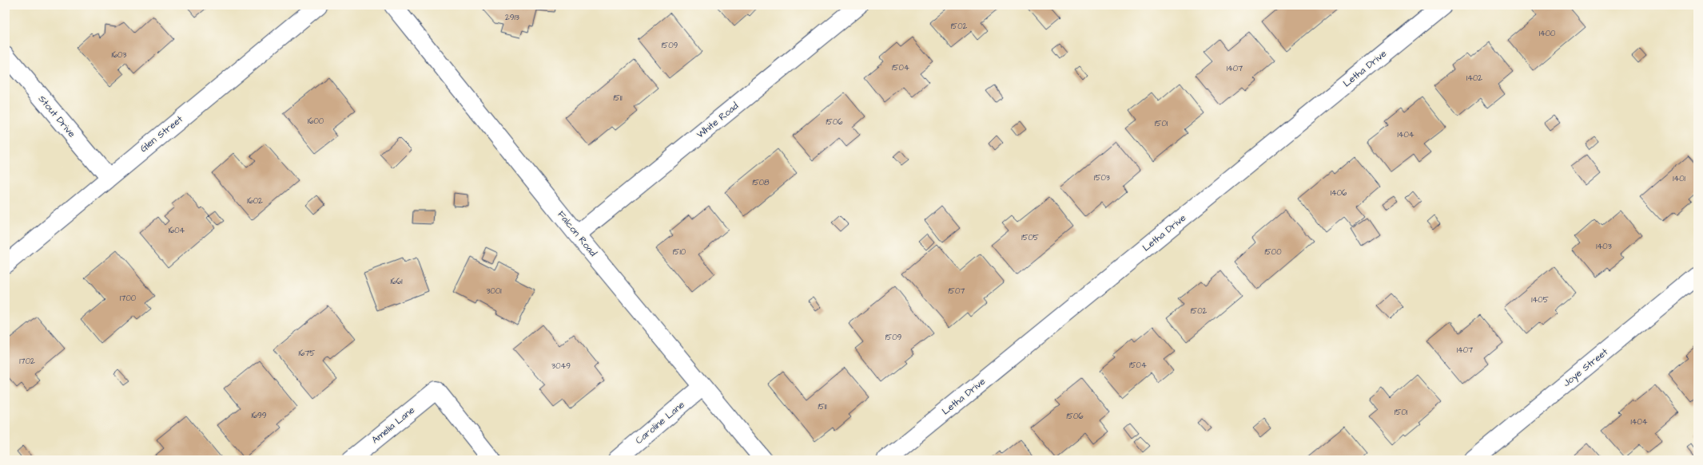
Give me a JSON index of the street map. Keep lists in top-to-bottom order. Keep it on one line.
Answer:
{"streets":{"street":["Letha Drive","Stout Drive","White Road","Glen Street","Falcon Road","Joye Street","Caroline Lane","Amelia Lane"]},"crossings":[["Stout Drive","Glen Street"],["White Road","Falcon Road"],["Falcon Road","Caroline Lane"]],"house_numbers":["2913","1502","1400","1509","1603","1504","1407","1402","1511","1600","1506","1501","1404","1503","1401","1508","1406","1602","1604","1505","1403","1510","1500","1661","3001","1507","1700","1405","1502","1509","1407","1675","1702","1504","3049","1511","1501","1699","1506","1404"]}
